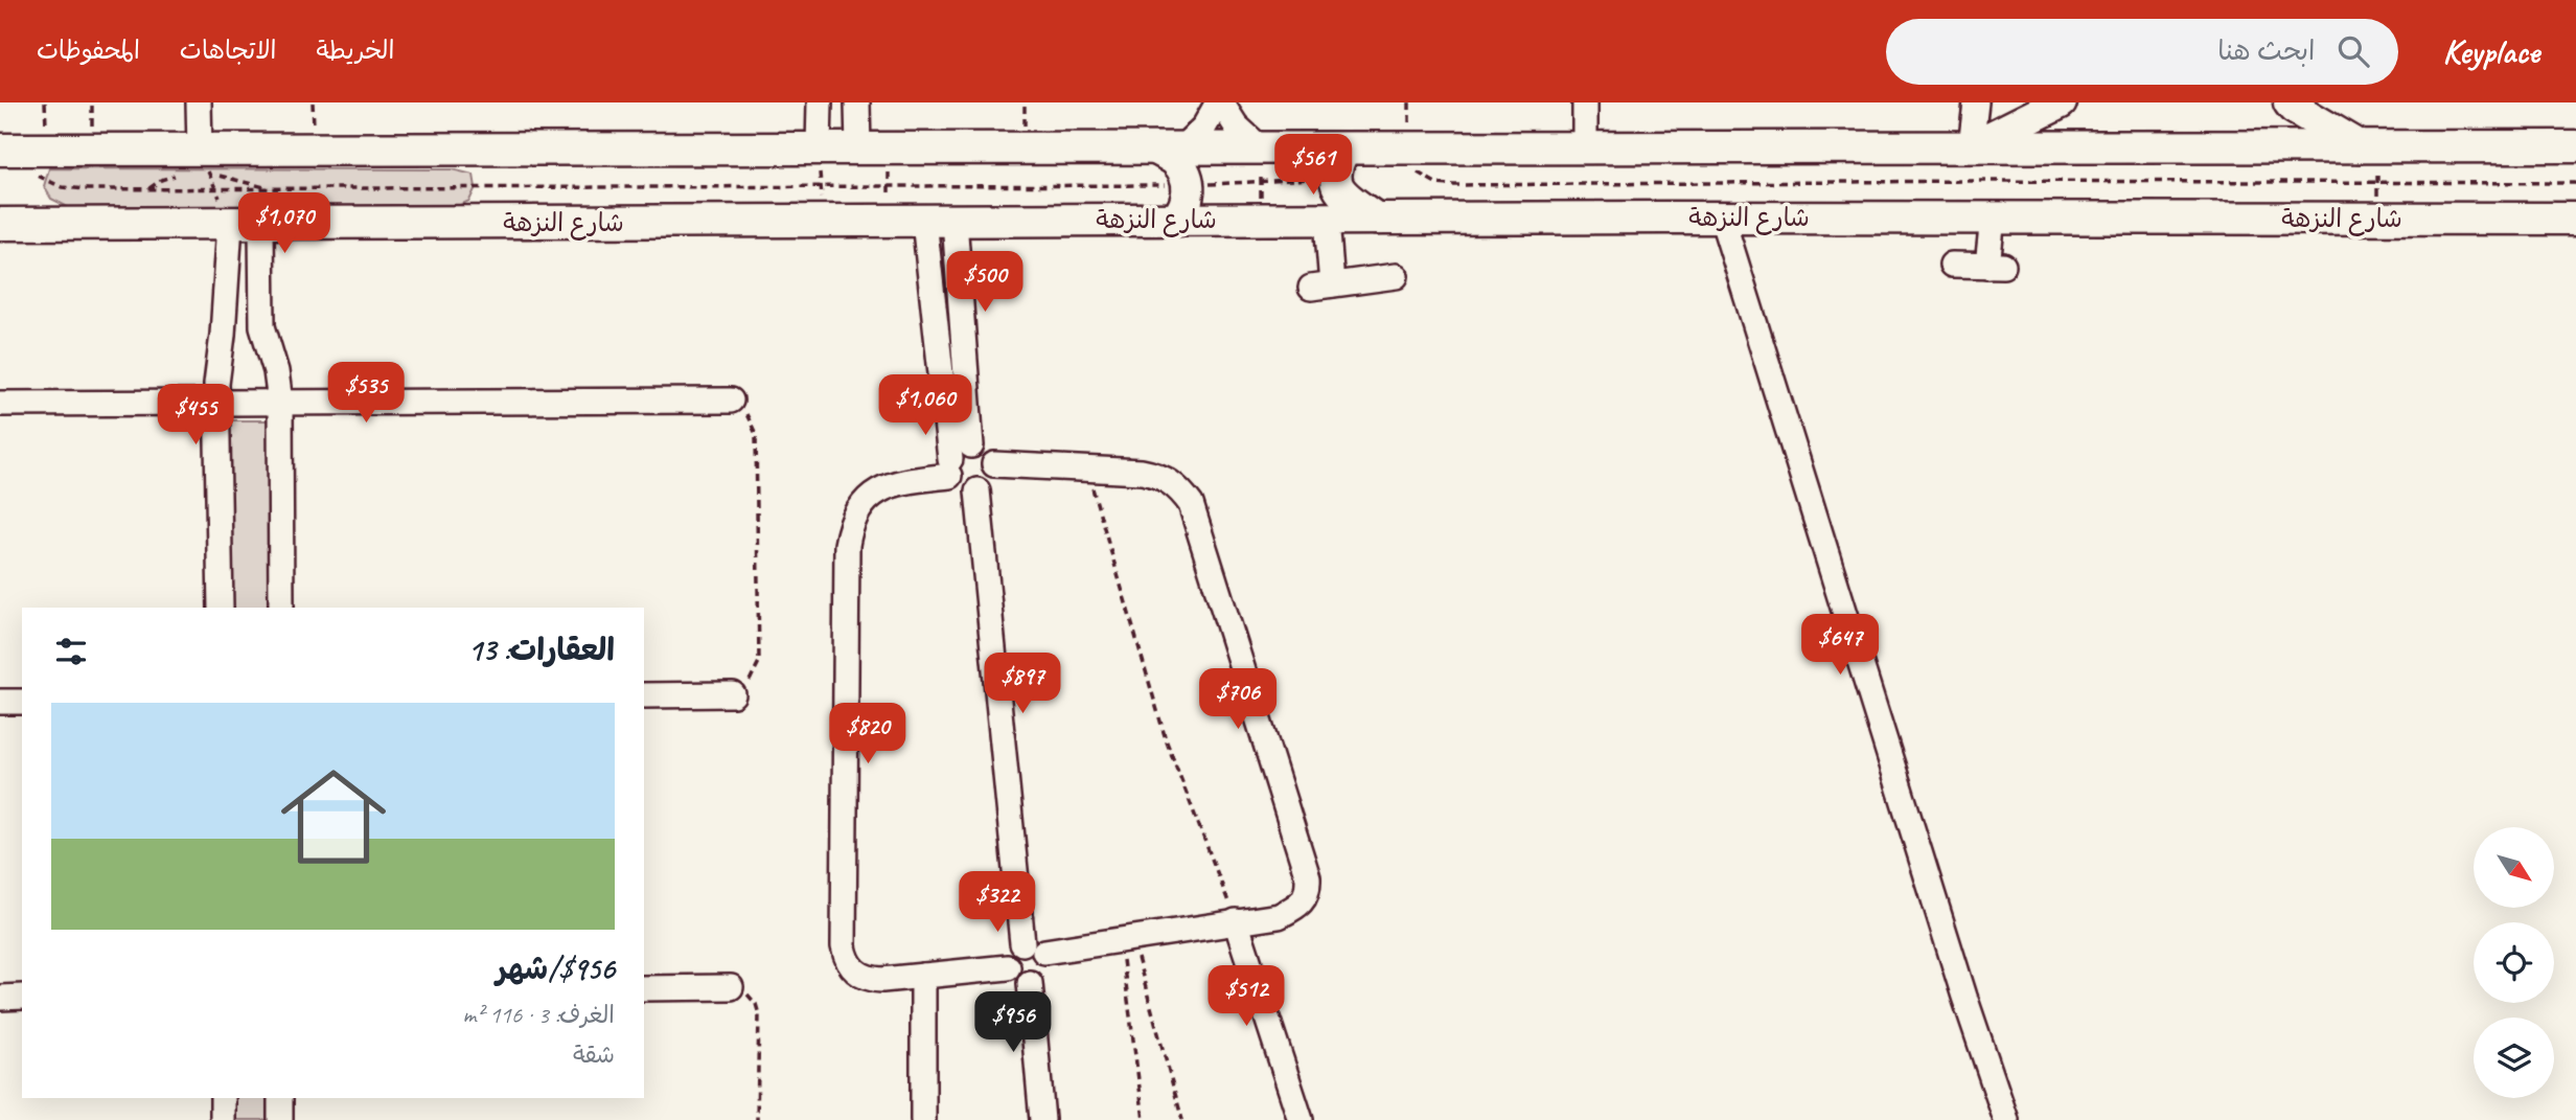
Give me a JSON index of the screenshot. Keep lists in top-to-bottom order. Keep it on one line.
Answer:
{"streets":{"main road":["شارع النزهة"]},"north":"bottom right","page":{"header":"Keyplace","search":"ابحث هنا","nav":["الخريطة","الاتجاهات","المحفوظات"],"price":["$561","$1,070","$500","$535","$1,060","$455","$647","$897","$706","$820","$322","$512","$956"],"heading":"العقارات: 13","list":[{"name":"$956/شهر","note":"الغرف: 3 · 116 m² · شقة"}]}}
